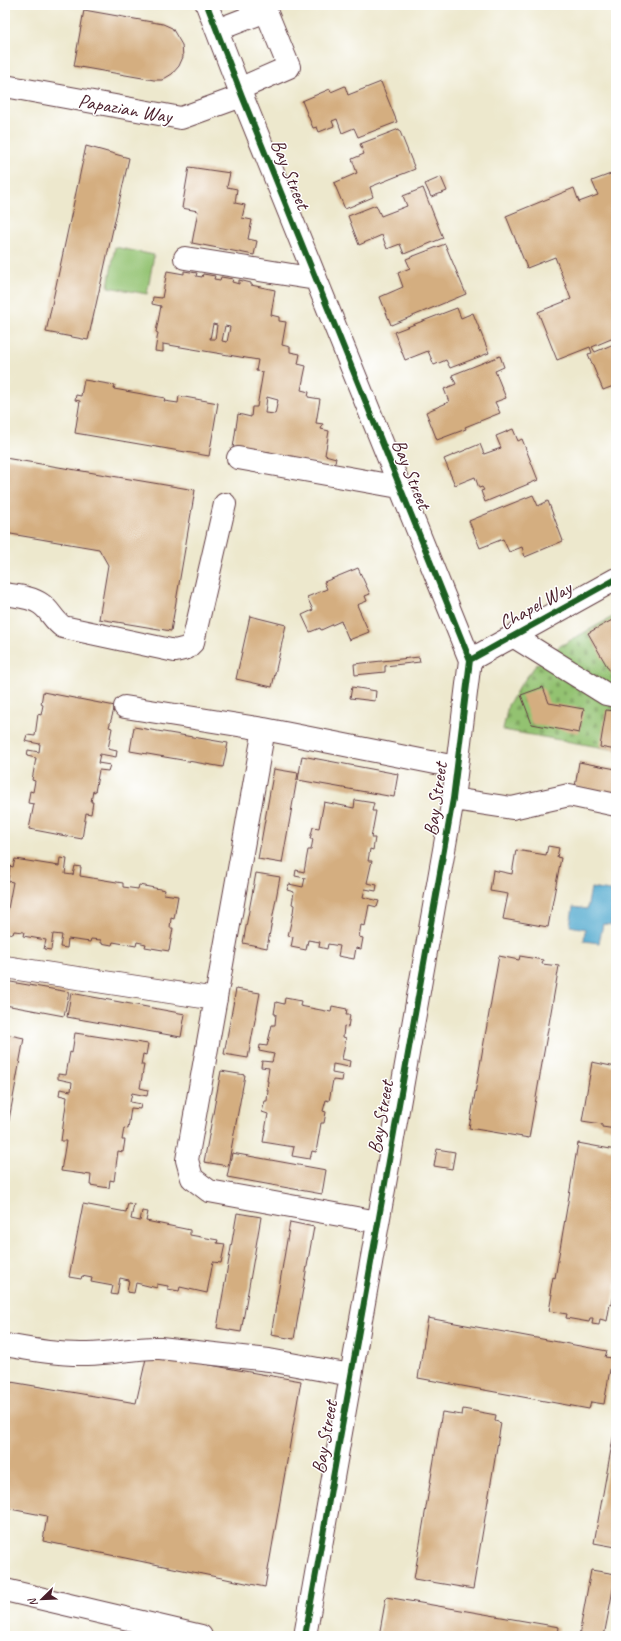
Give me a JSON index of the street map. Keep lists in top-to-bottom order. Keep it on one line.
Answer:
{"streets":{"street":["Papazian Way","Bay Street","Chapel Way"]},"crossings":[["Papazian Way","Bay Street"],["Bay Street","Chapel Way"]],"north":"bottom left"}
